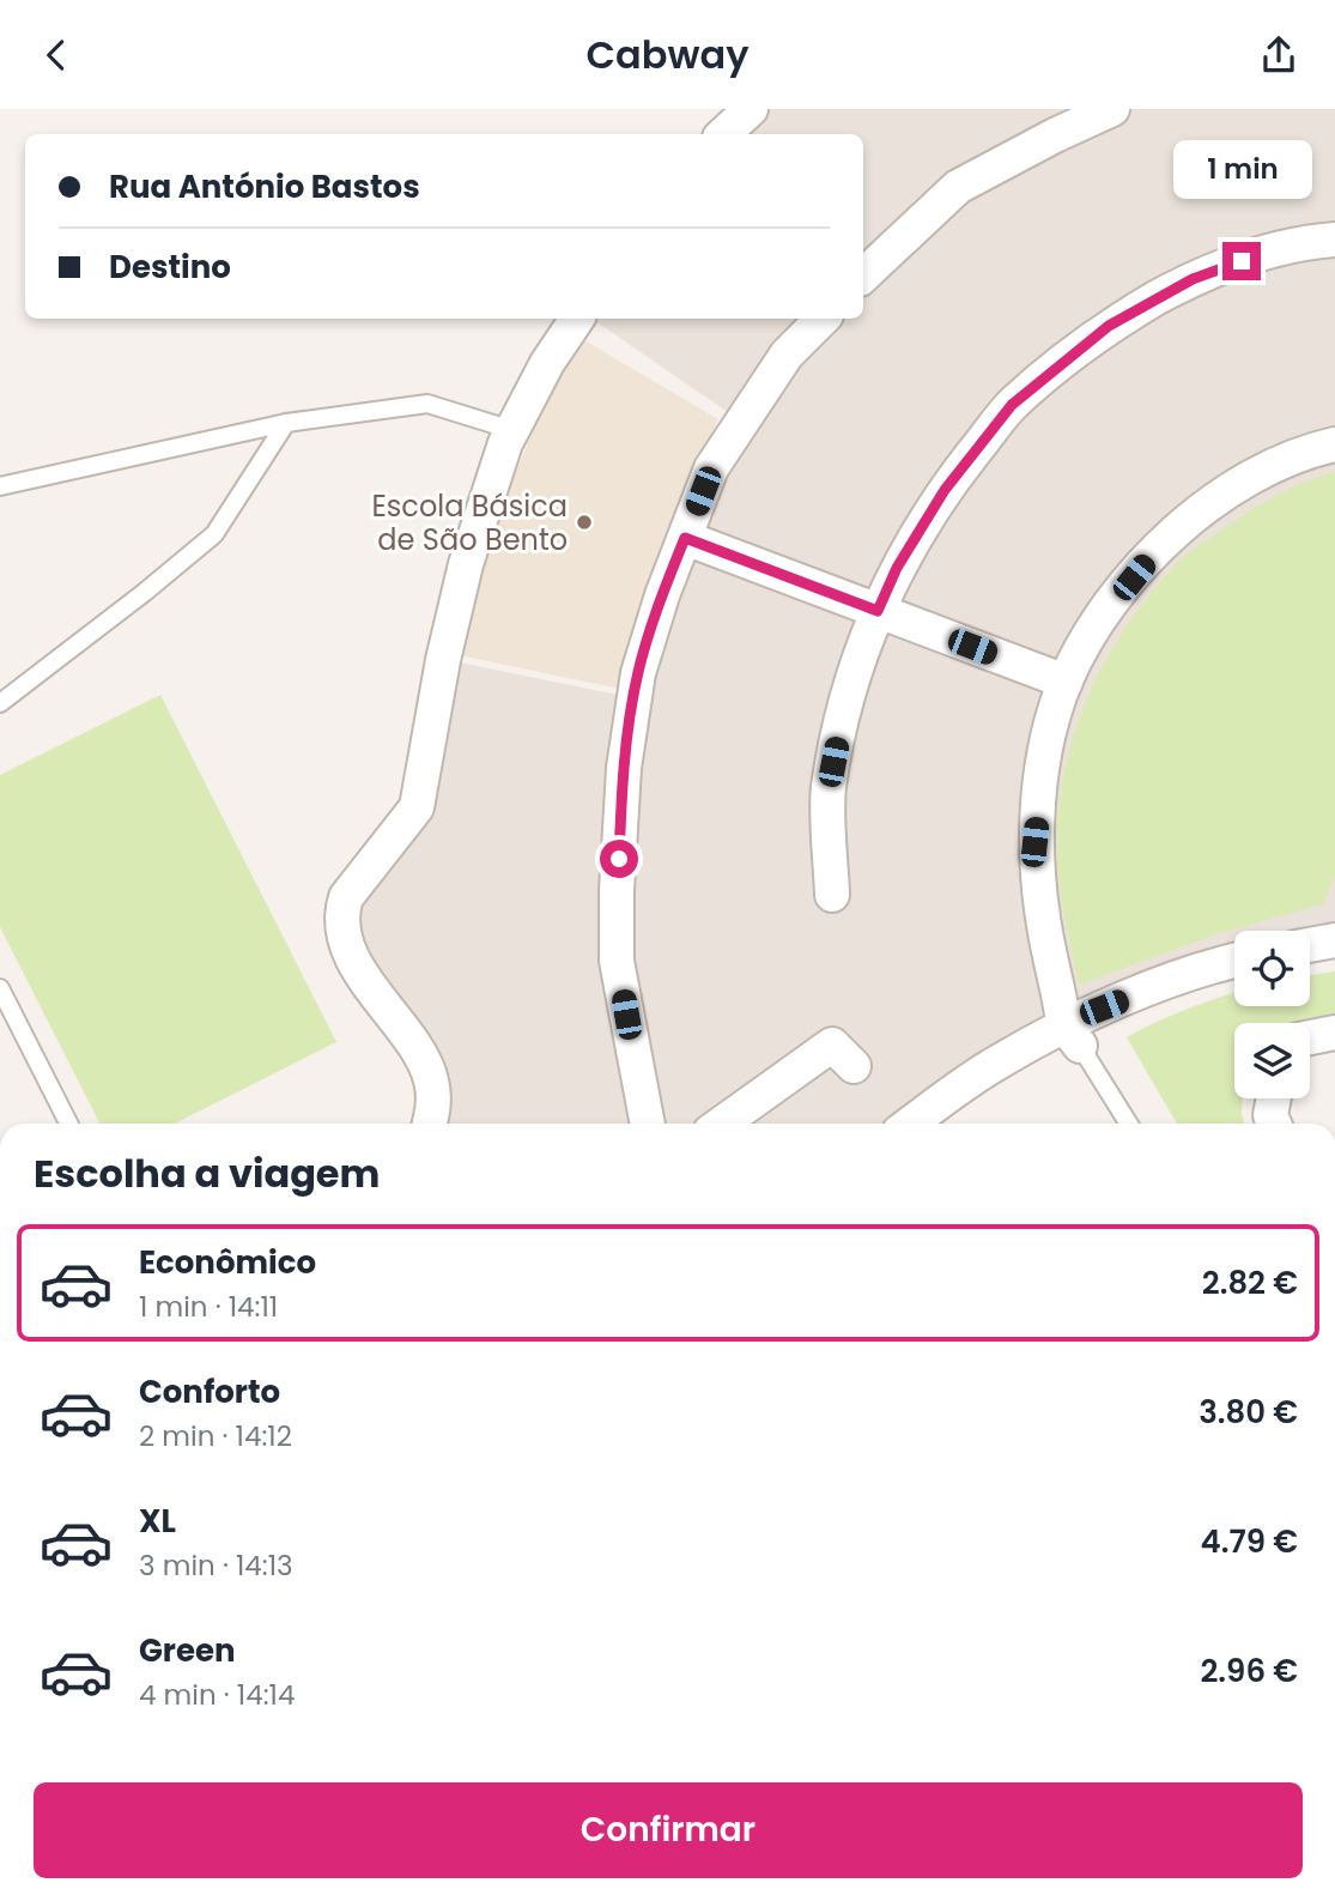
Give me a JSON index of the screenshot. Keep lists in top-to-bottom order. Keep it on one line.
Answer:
{"places":["Escola Básica de São Bento"],"page":{"header":"Cabway","banner":["Rua António Bastos","Destino"],"bubble":"1 min","heading":"Escolha a viagem","list":[{"name":"Econômico","note":"1 min · 14:11","value":"2.82 €"},{"name":"Conforto","note":"2 min · 14:12","value":"3.80 €"},{"name":"XL","note":"3 min · 14:13","value":"4.79 €"},{"name":"Green","note":"4 min · 14:14","value":"2.96 €"}],"buttons":"Confirmar"}}
